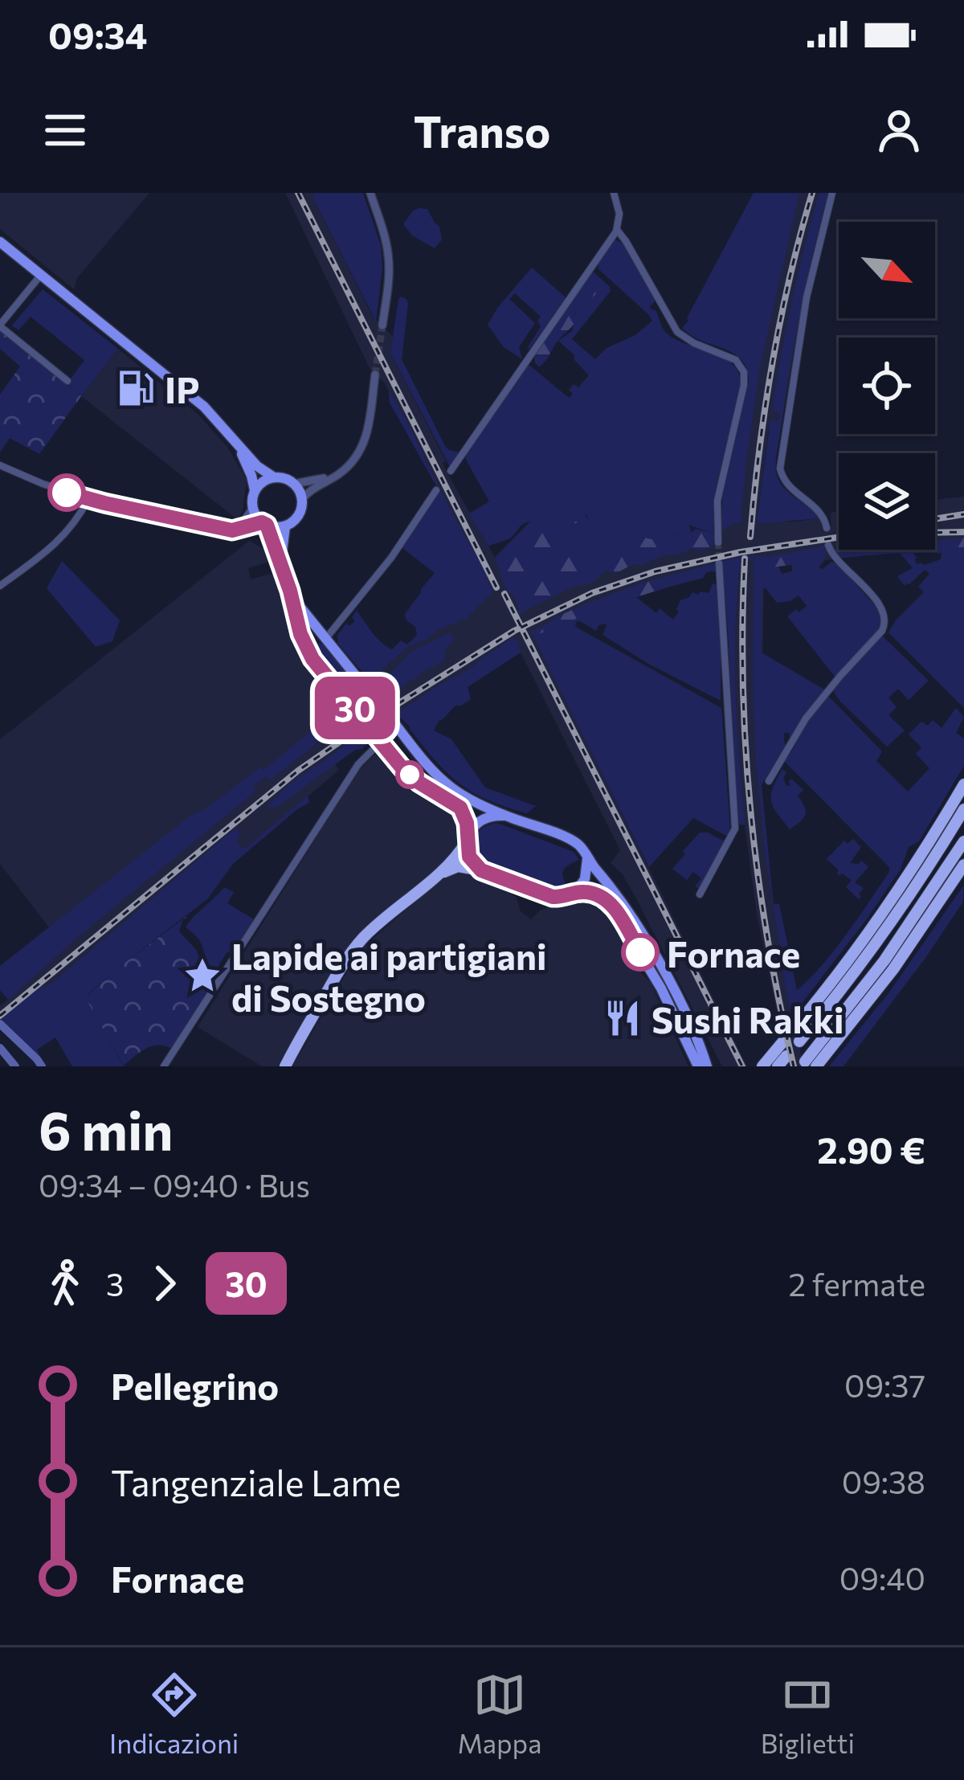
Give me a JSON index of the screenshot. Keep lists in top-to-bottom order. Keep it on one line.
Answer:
{"places":{"fuel station":["IP"],"other":["Fornace"],"place":["Lapide ai partigiani di Sostegno"],"restaurant":["Sushi Rakki"]},"lines":["bus line 30"],"north":"bottom right","page":{"status":"09:34","header":"Transo","on_map":"30","heading":["6 min","09:34 – 09:40 · Bus","2.90 €"],"legs":["3","30","2 fermate"],"list":[{"name":"Pellegrino","value":"09:37"},{"name":"Tangenziale Lame","value":"09:38"},{"name":"Fornace","value":"09:40"}],"tabs":["Indicazioni","Mappa","Biglietti"]}}
